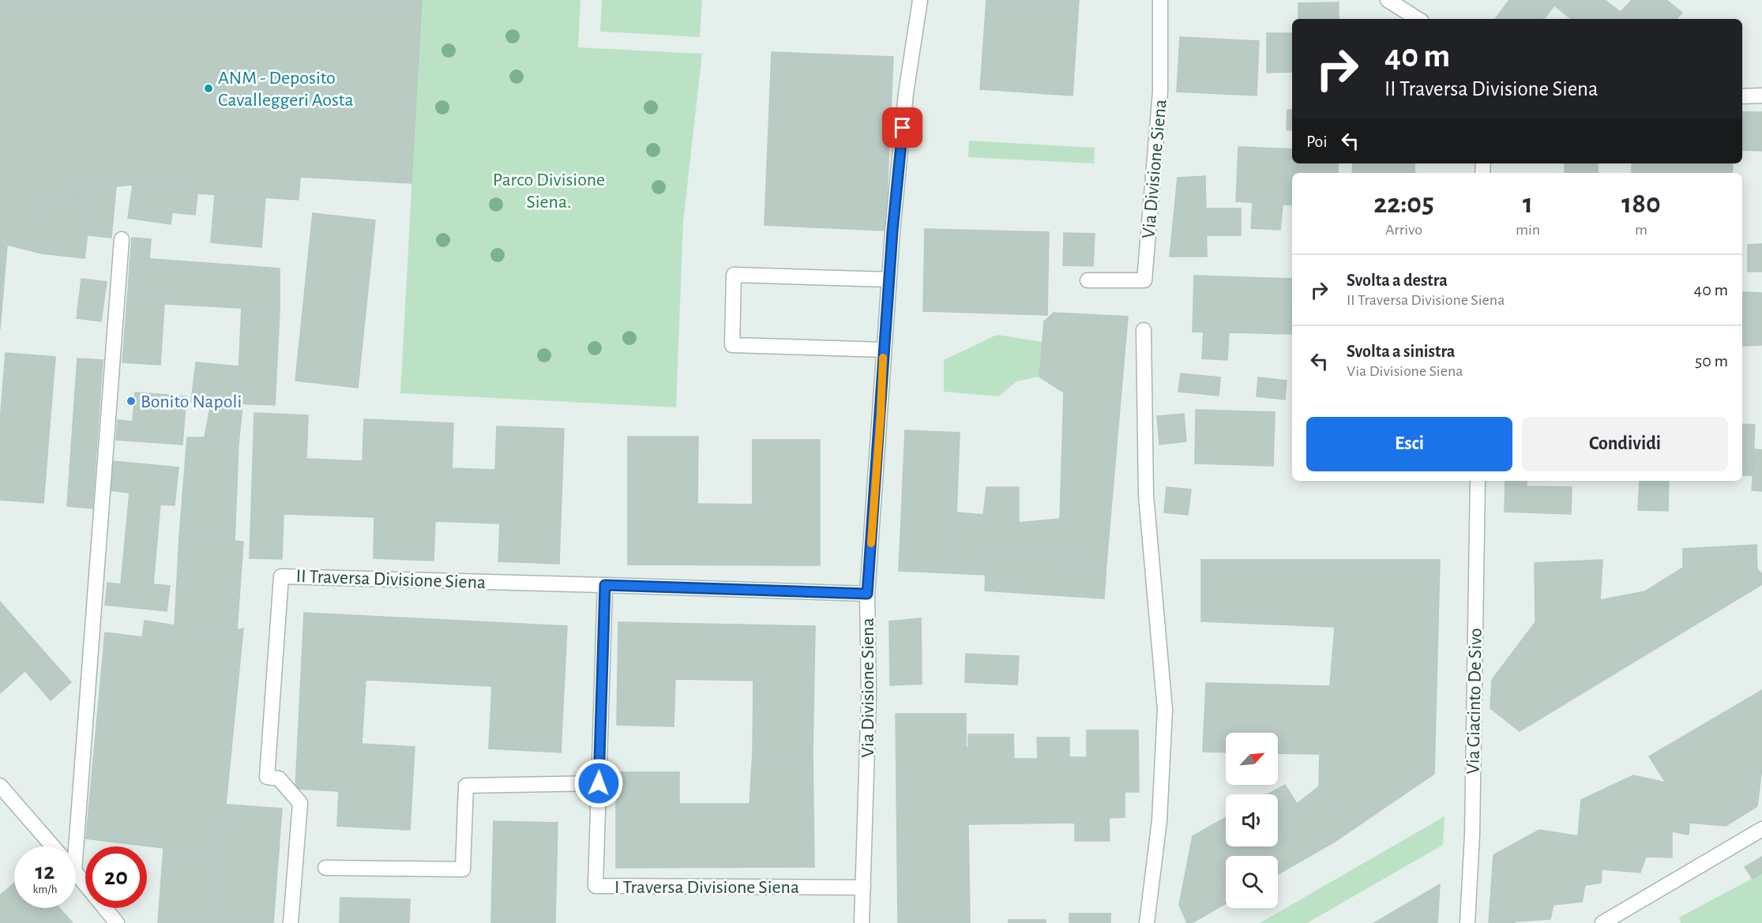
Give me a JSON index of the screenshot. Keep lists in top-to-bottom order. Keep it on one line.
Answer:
{"streets":{"street":["Via Divisione Siena","II Traversa Divisione Siena","Via Giacinto De Sivo","I Traversa Divisione Siena"]},"crossings":[["Via Divisione Siena","II Traversa Divisione Siena"],["Via Divisione Siena","I Traversa Divisione Siena"],["II Traversa Divisione Siena","I Traversa Divisione Siena"]],"parks":["Parco Divisione Siena."],"places":["ANM - Deposito Cavalleggeri Aosta","Bonito Napoli"],"north":"top right","page":{"turn":["40 m","II Traversa Divisione Siena"],"then":"Poi","eta":["22:05","Arrivo","1","min","180","m"],"list":[{"name":"Svolta a destra","note":"II Traversa Divisione Siena","value":"40 m"},{"name":"Svolta a sinistra","note":"Via Divisione Siena","value":"50 m"}],"buttons":["Esci","Condividi"],"speed":"12 km/h","limit":"20"}}
